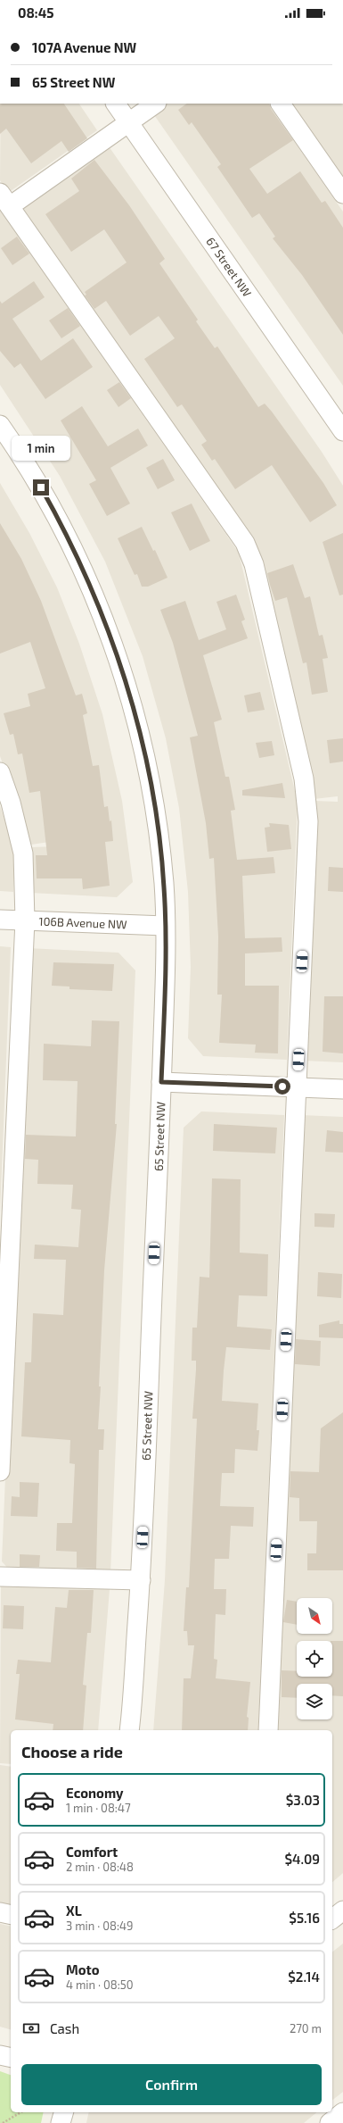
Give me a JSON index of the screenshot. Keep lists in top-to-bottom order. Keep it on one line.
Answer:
{"streets":{"street":["67 Street NW","106B Avenue NW","65 Street NW"]},"crossings":[["106B Avenue NW","65 Street NW"]],"north":"bottom right","page":{"status":"08:45","banner":["107A Avenue NW","65 Street NW"],"bubble":"1 min","heading":"Choose a ride","list":[{"name":"Economy","note":"1 min · 08:47","value":"$3.03"},{"name":"Comfort","note":"2 min · 08:48","value":"$4.09"},{"name":"XL","note":"3 min · 08:49","value":"$5.16"},{"name":"Moto","note":"4 min · 08:50","value":"$2.14"}],"pay":["Cash","270 m"],"buttons":"Confirm"}}
